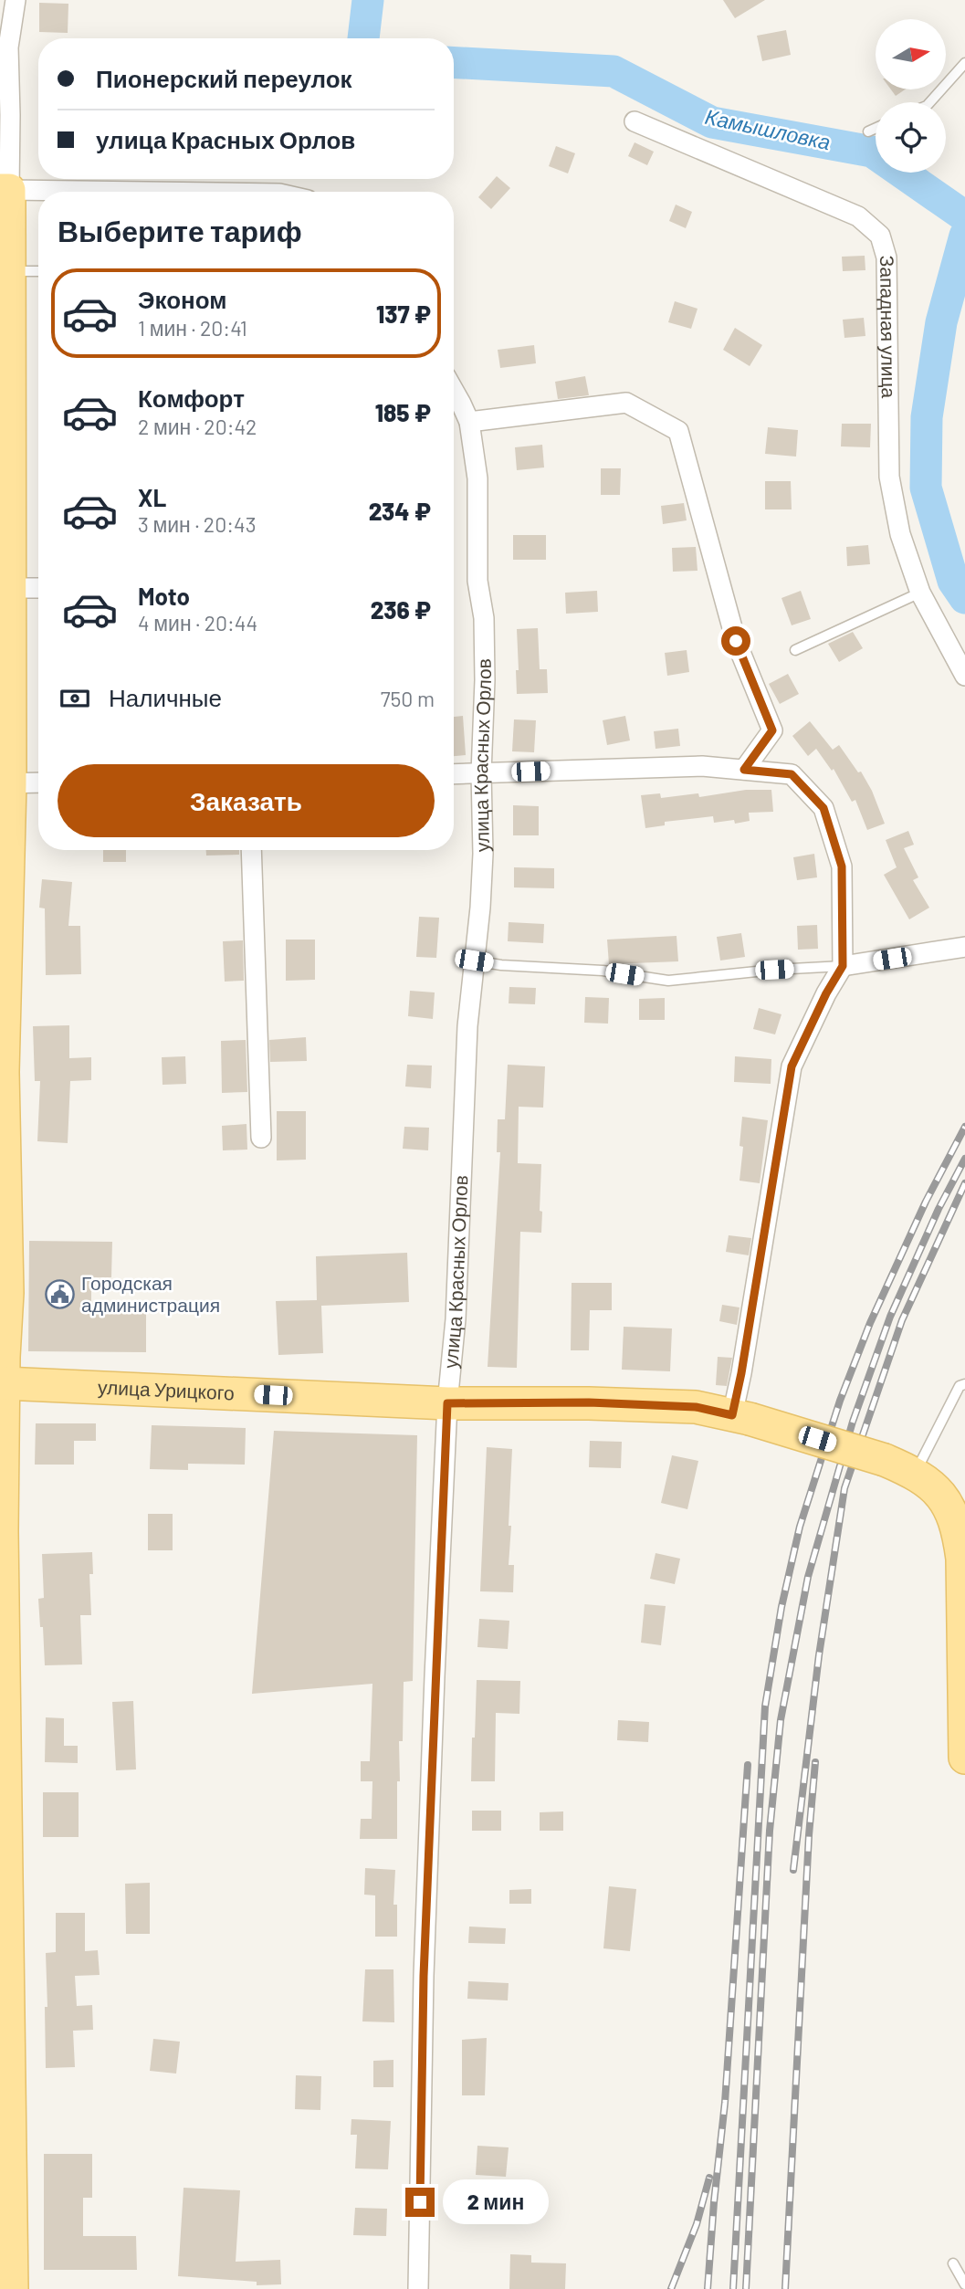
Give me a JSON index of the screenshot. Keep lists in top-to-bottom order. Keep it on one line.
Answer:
{"streets":{"main road":["улица Урицкого"],"street":["Западная улица","улица Красных Орлов"]},"crossings":[["улица Красных Орлов","улица Урицкого"]],"water":["Камышловка"],"places":{"public building":["Городская администрация"]},"north":"right","page":{"banner":["Пионерский переулок","улица Красных Орлов"],"heading":"Выберите тариф","list":[{"name":"Эконом","note":"1 мин · 20:41","value":"137 ₽"},{"name":"Комфорт","note":"2 мин · 20:42","value":"185 ₽"},{"name":"XL","note":"3 мин · 20:43","value":"234 ₽"},{"name":"Moto","note":"4 мин · 20:44","value":"236 ₽"}],"pay":["Наличные","750 m"],"buttons":"Заказать","bubble":"2 мин"}}
